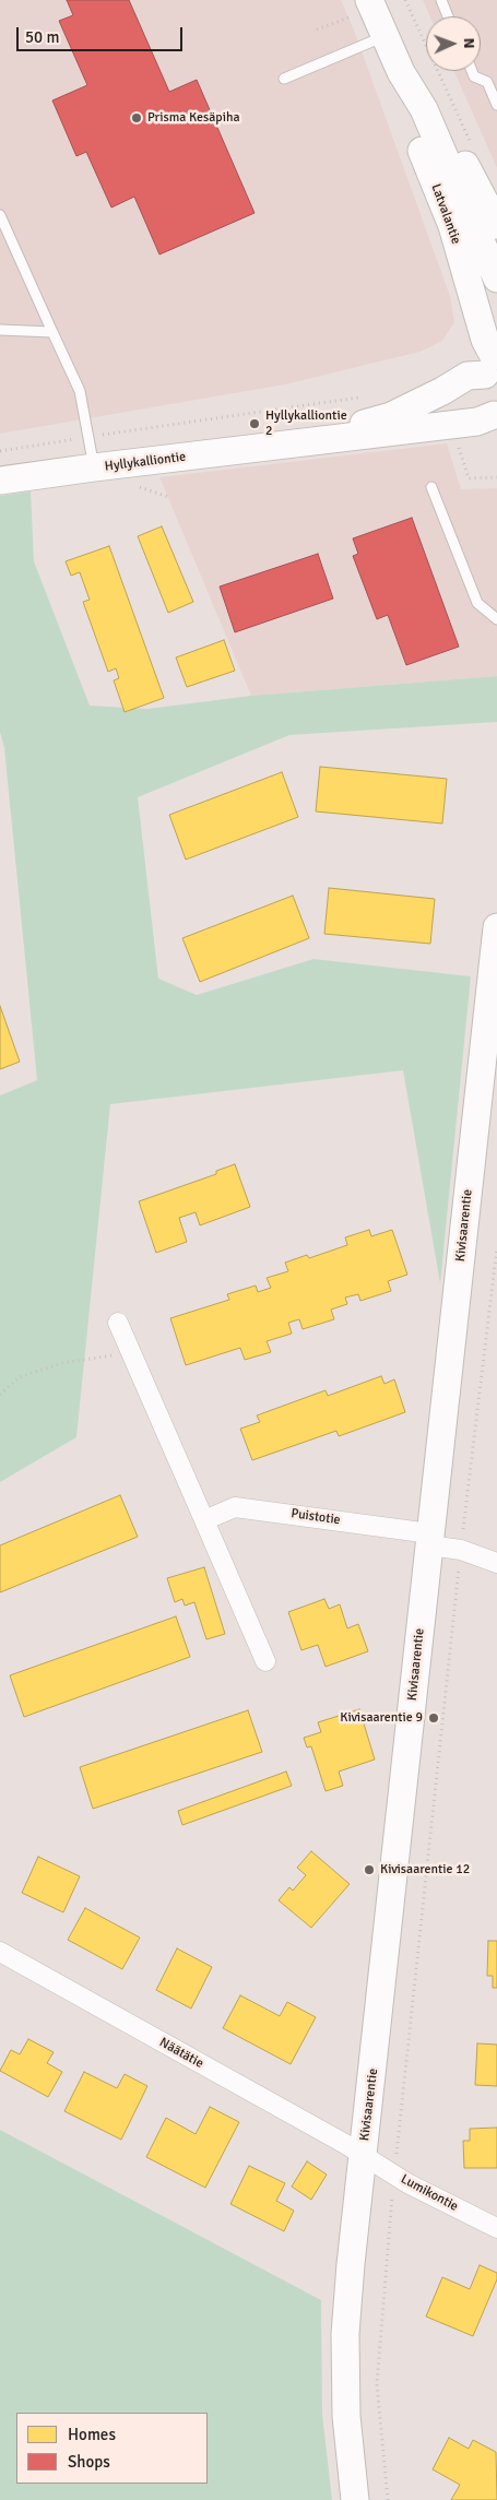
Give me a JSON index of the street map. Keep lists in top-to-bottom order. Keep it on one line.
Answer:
{"streets":{"street":["Latvalantie","Hyllykalliontie","Kivisaarentie","Puistotie","Näätätie","Lumikontie"]},"crossings":[["Latvalantie","Hyllykalliontie"],["Kivisaarentie","Puistotie"],["Kivisaarentie","Näätätie"],["Kivisaarentie","Lumikontie"],["Näätätie","Lumikontie"]],"places":["Prisma Kesäpiha","Hyllykalliontie 2","Kivisaarentie 9","Kivisaarentie 12"],"legend":["Homes","Shops"],"scale_bar":"50 m","north":"right"}
